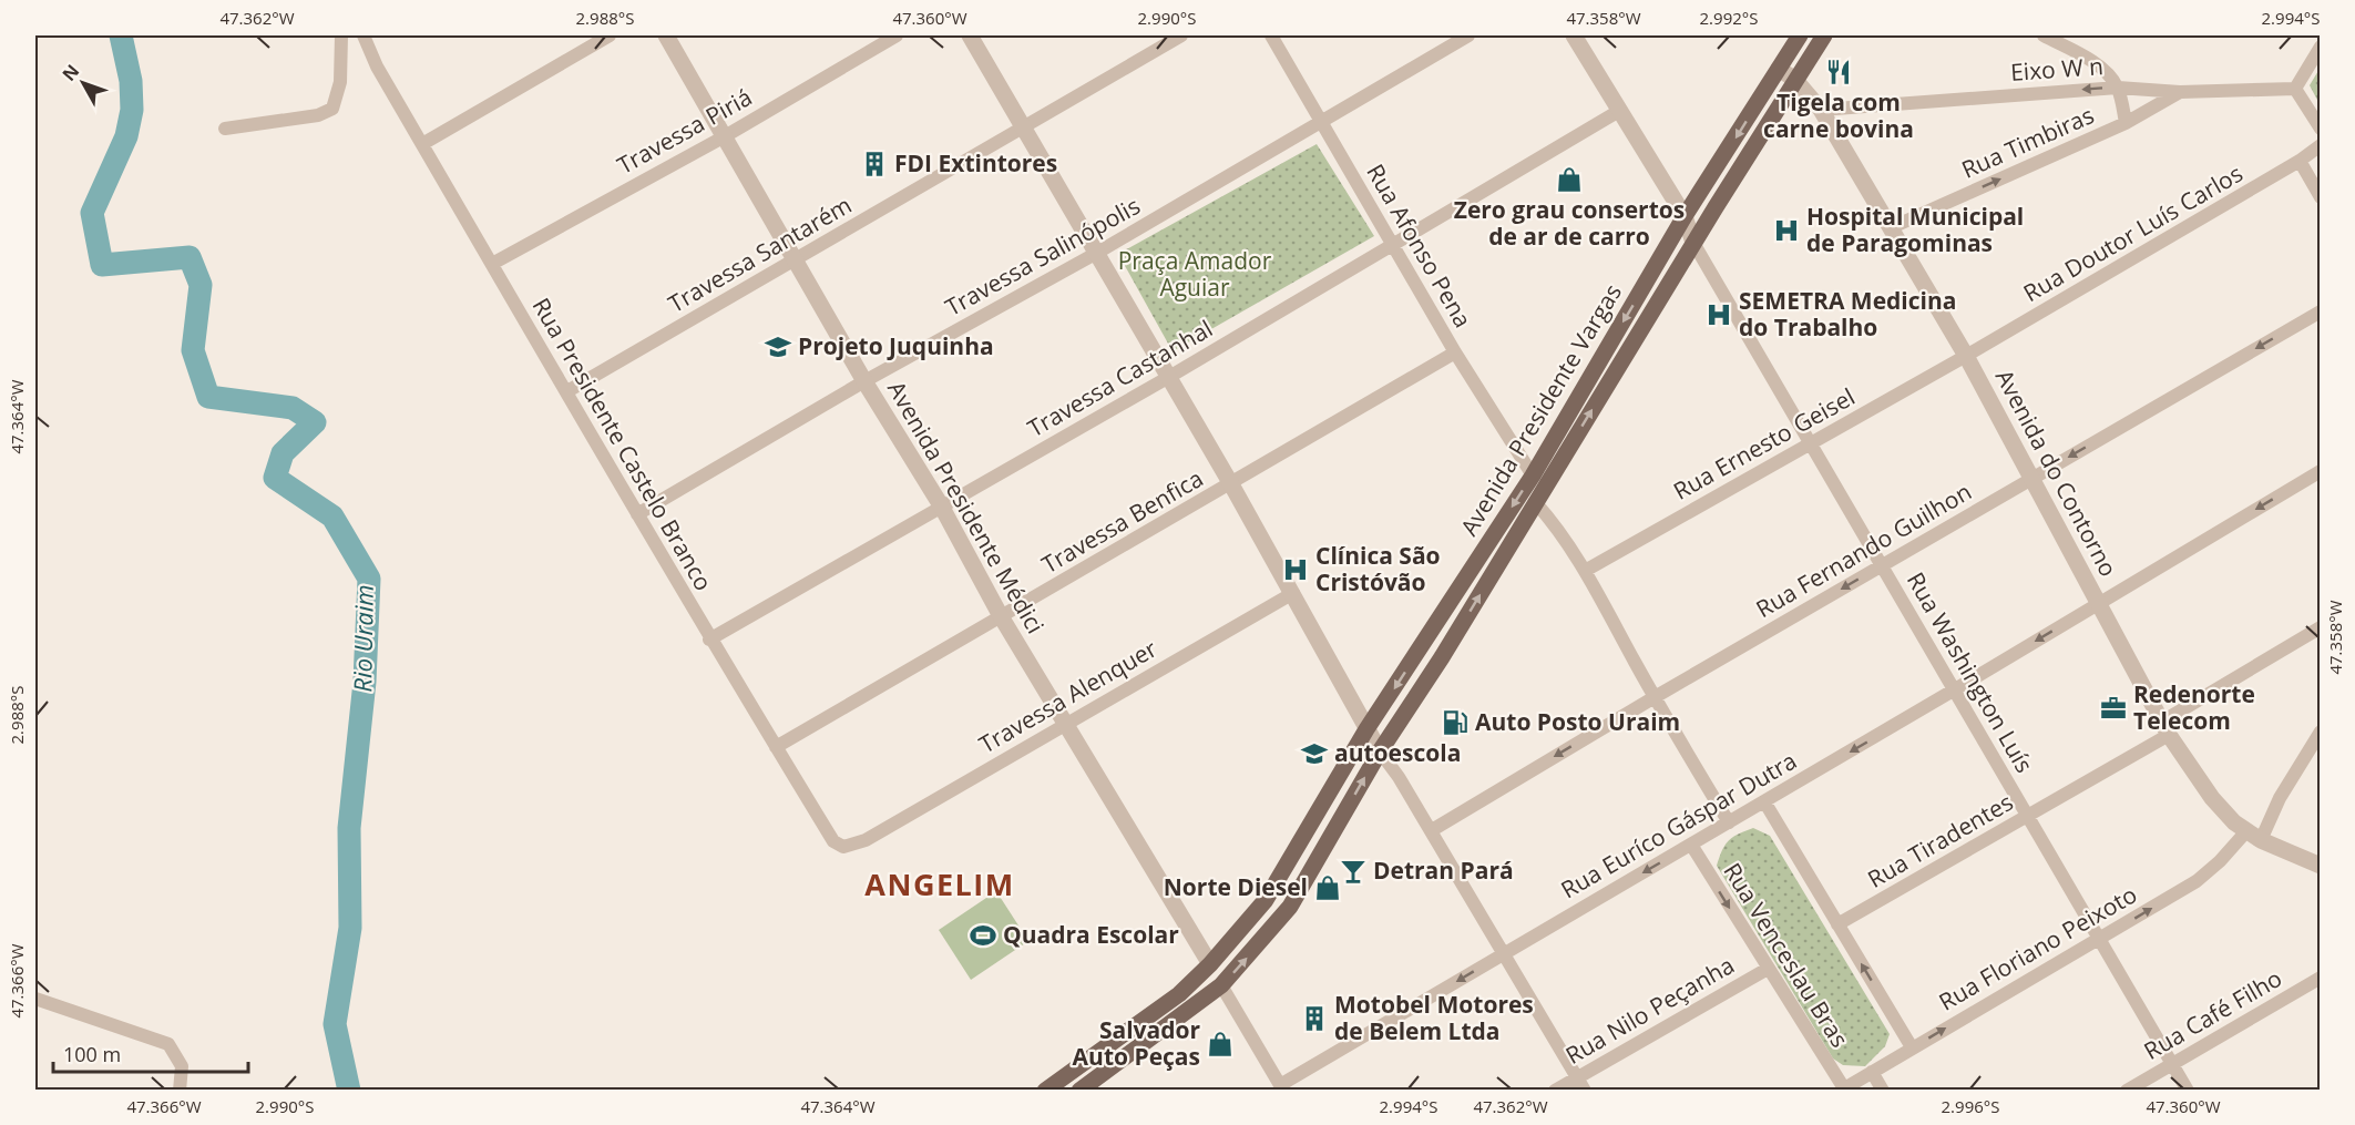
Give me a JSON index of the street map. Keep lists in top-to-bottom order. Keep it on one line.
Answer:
{"streets":{"main road":["Avenida Presidente Vargas"],"street":["Eixo W n","Travessa Piriá","Rua Timbiras","Rua Doutor Luís Carlos","Rua Afonso Pena","Travessa Santarém","Travessa Salinópolis","Travessa Castanhal","Rua Presidente Castelo Branco","Rua Ernesto Geisel","Avenida do Contorno","Avenida Presidente Médici","Travessa Benfica","Rua Fernando Guilhon","Rua Washington Luís","Travessa Alenquer","Rua Euríco Gáspar Dutra","Rua Tiradentes","Rua Floriano Peixoto","Rua Venceslau Bras","Rua Nilo Peçanha","Rua Café Filho"]},"crossings":[["Eixo W n","Rua Timbiras"],["Eixo W n","Avenida do Contorno"],["Travessa Piriá","Rua Presidente Castelo Branco"],["Travessa Piriá","Avenida Presidente Médici"],["Rua Timbiras","Avenida do Contorno"],["Rua Doutor Luís Carlos","Rua Ernesto Geisel"],["Rua Doutor Luís Carlos","Avenida do Contorno"],["Rua Afonso Pena","Travessa Salinópolis"],["Rua Afonso Pena","Travessa Castanhal"],["Rua Afonso Pena","Avenida Presidente Vargas"],["Rua Afonso Pena","Travessa Benfica"],["Travessa Santarém","Rua Presidente Castelo Branco"],["Travessa Santarém","Avenida Presidente Médici"],["Travessa Salinópolis","Rua Presidente Castelo Branco"],["Travessa Salinópolis","Avenida Presidente Médici"],["Travessa Castanhal","Rua Presidente Castelo Branco"],["Travessa Castanhal","Avenida Presidente Médici"],["Avenida Presidente Vargas","Avenida do Contorno"],["Avenida Presidente Vargas","Avenida Presidente Médici"],["Avenida Presidente Vargas","Rua Washington Luís"],["Rua Presidente Castelo Branco","Travessa Benfica"],["Rua Presidente Castelo Branco","Travessa Alenquer"],["Rua Ernesto Geisel","Avenida do Contorno"],["Rua Ernesto Geisel","Rua Washington Luís"],["Avenida do Contorno","Rua Fernando Guilhon"],["Avenida do Contorno","Rua Euríco Gáspar Dutra"],["Avenida do Contorno","Rua Tiradentes"],["Avenida do Contorno","Rua Floriano Peixoto"],["Avenida Presidente Médici","Travessa Benfica"],["Avenida Presidente Médici","Travessa Alenquer"],["Rua Fernando Guilhon","Rua Washington Luís"],["Rua Washington Luís","Rua Euríco Gáspar Dutra"],["Rua Washington Luís","Rua Tiradentes"],["Rua Washington Luís","Rua Floriano Peixoto"],["Rua Washington Luís","Rua Café Filho"],["Rua Euríco Gáspar Dutra","Rua Venceslau Bras"],["Rua Floriano Peixoto","Rua Venceslau Bras"],["Rua Venceslau Bras","Rua Nilo Peçanha"]],"one_way":["Eixo W n","Rua Timbiras","Rua Fernando Guilhon","Rua Euríco Gáspar Dutra","Rua Floriano Peixoto"],"districts":["ANGELIM"],"water":["Rio Uraim"],"parks":["Praça Amador Aguiar"],"places":{"restaurant":["Tigela com carne bovina"],"building":["FDI Extintores","Motobel Motores de Belem Ltda"],"shop":["Zero grau consertos de ar de carro","Norte Diesel","Salvador Auto Peças"],"hospital":["Hospital Municipal de Paragominas","SEMETRA Medicina do Trabalho","Clínica São Cristóvão"],"school or university":["Projeto Juquinha","autoescola"],"office":["Redenorte Telecom"],"fuel station":["Auto Posto Uraim"],"bar":["Detran Pará"],"sports":["Quadra Escolar"]},"scale_bar":"100 m","north":"top left","coordinates":["47.362°W","2.988°S","47.360°W","2.990°S","47.358°W","2.992°S","2.994°S","47.364°W","47.366°W","2.996°S"]}
